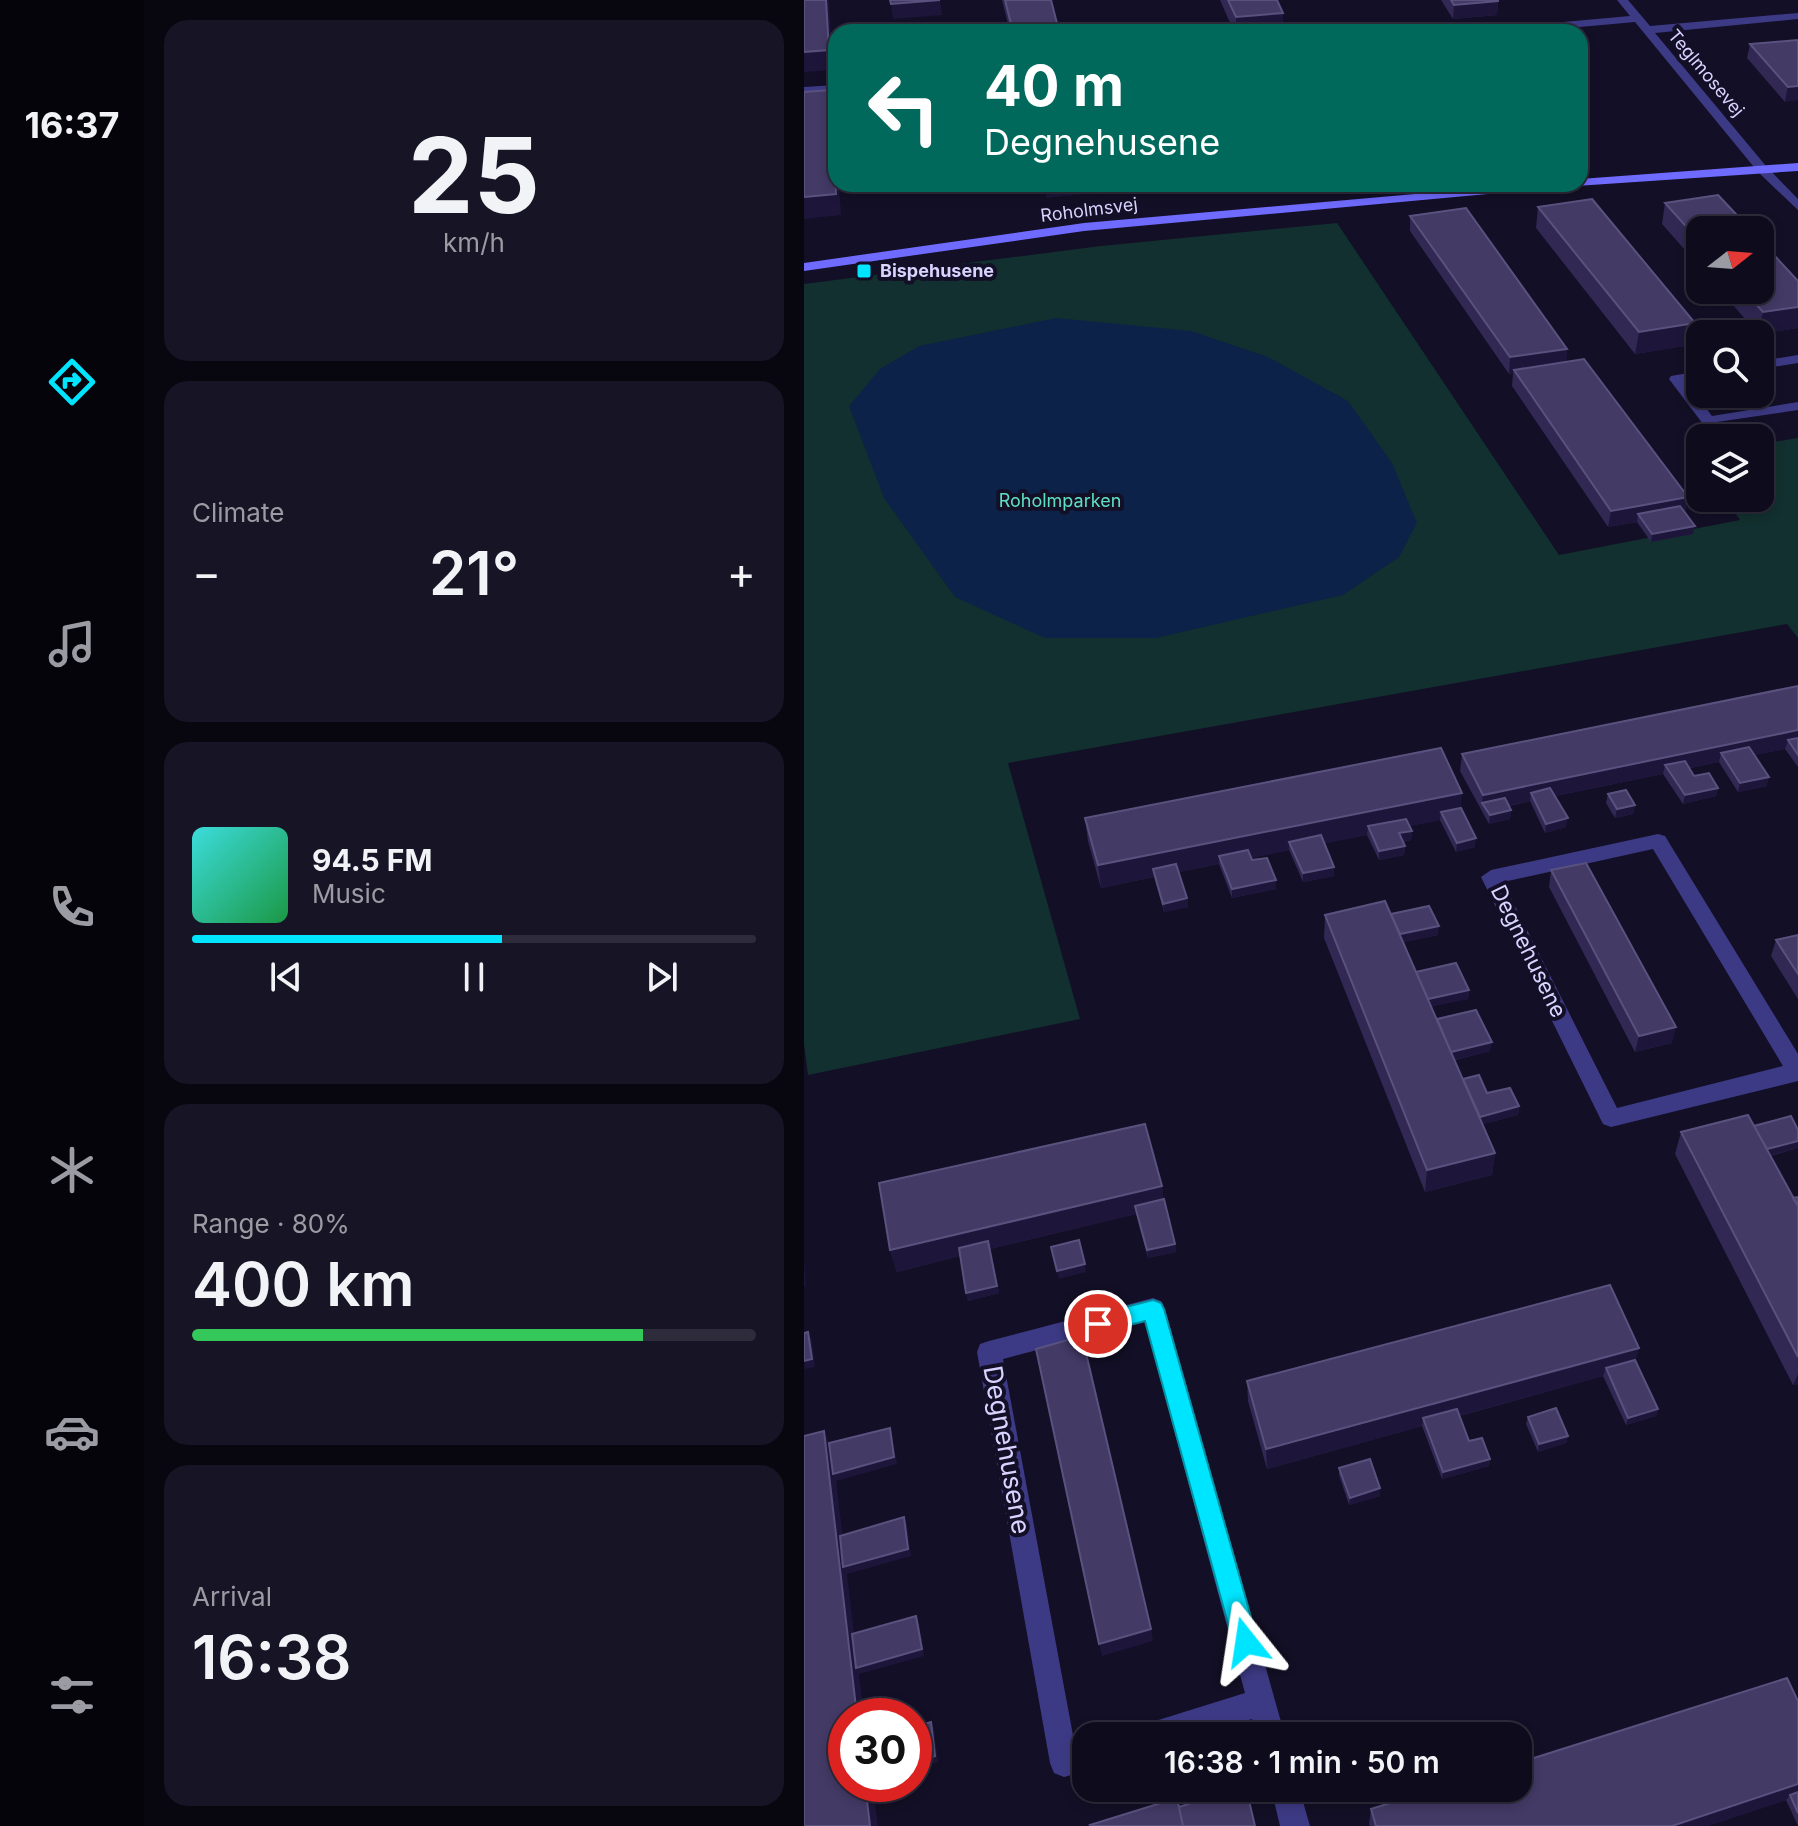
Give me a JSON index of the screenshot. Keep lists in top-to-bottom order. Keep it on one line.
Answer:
{"streets":{"street":["Teglmosevej","Roholmsvej","Degnehusene"]},"parks":["Roholmparken"],"places":{"transit":["Bispehusene"]},"north":"right","page":{"tabs":"16:37","tile":[["25","km/h"],"Climate",["Range · 80%","400 km"],["Arrival","16:38"]],"turn":["40 m","Degnehusene"],"heat":["−","21°","+"],"song":["94.5 FM","Music"],"limit":"30","trip":"16:38 · 1 min · 50 m"}}
